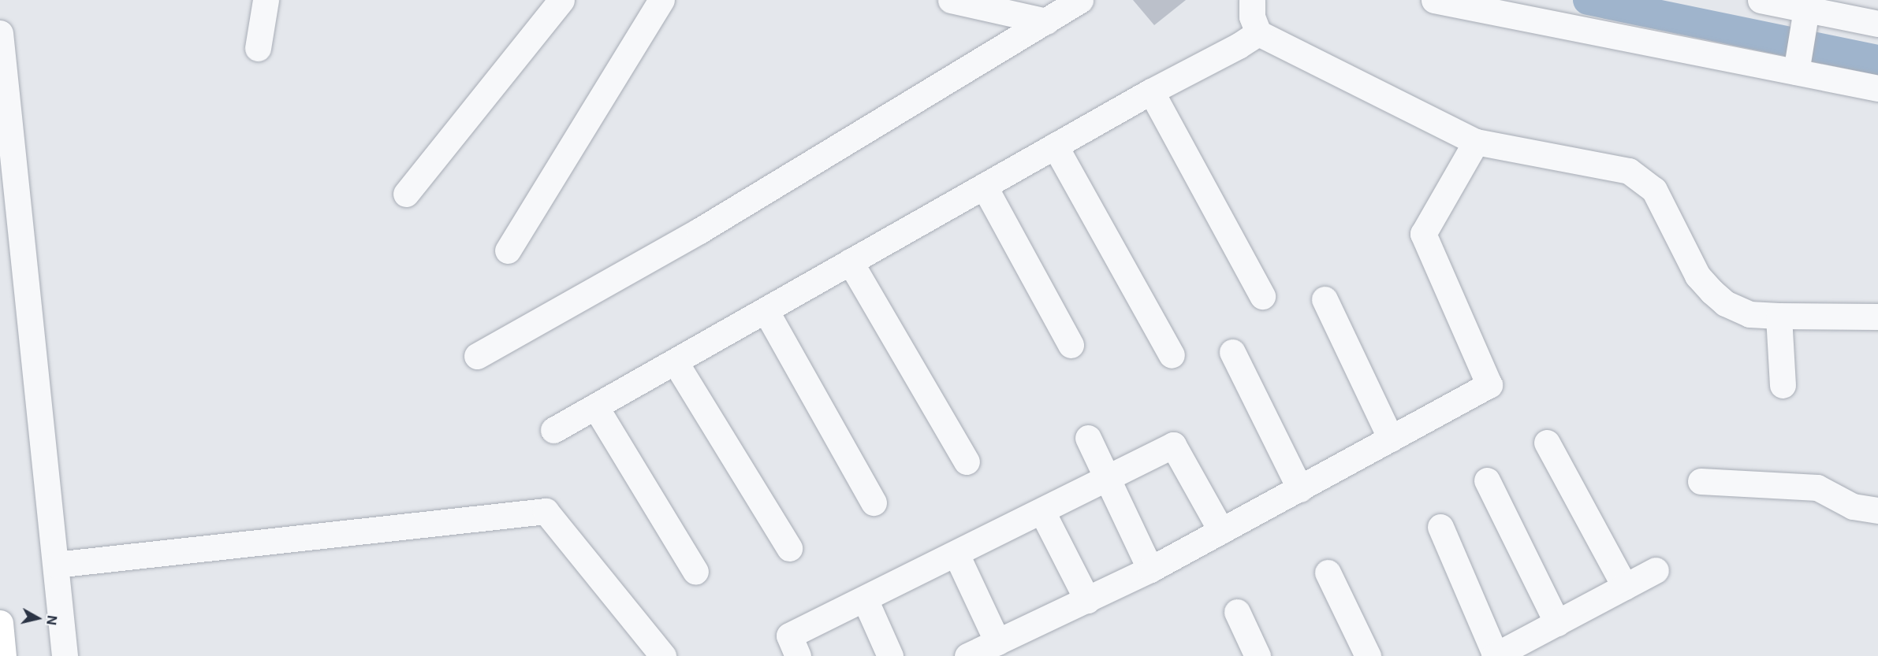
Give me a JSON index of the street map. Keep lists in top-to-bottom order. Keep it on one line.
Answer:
{"north":"right"}
